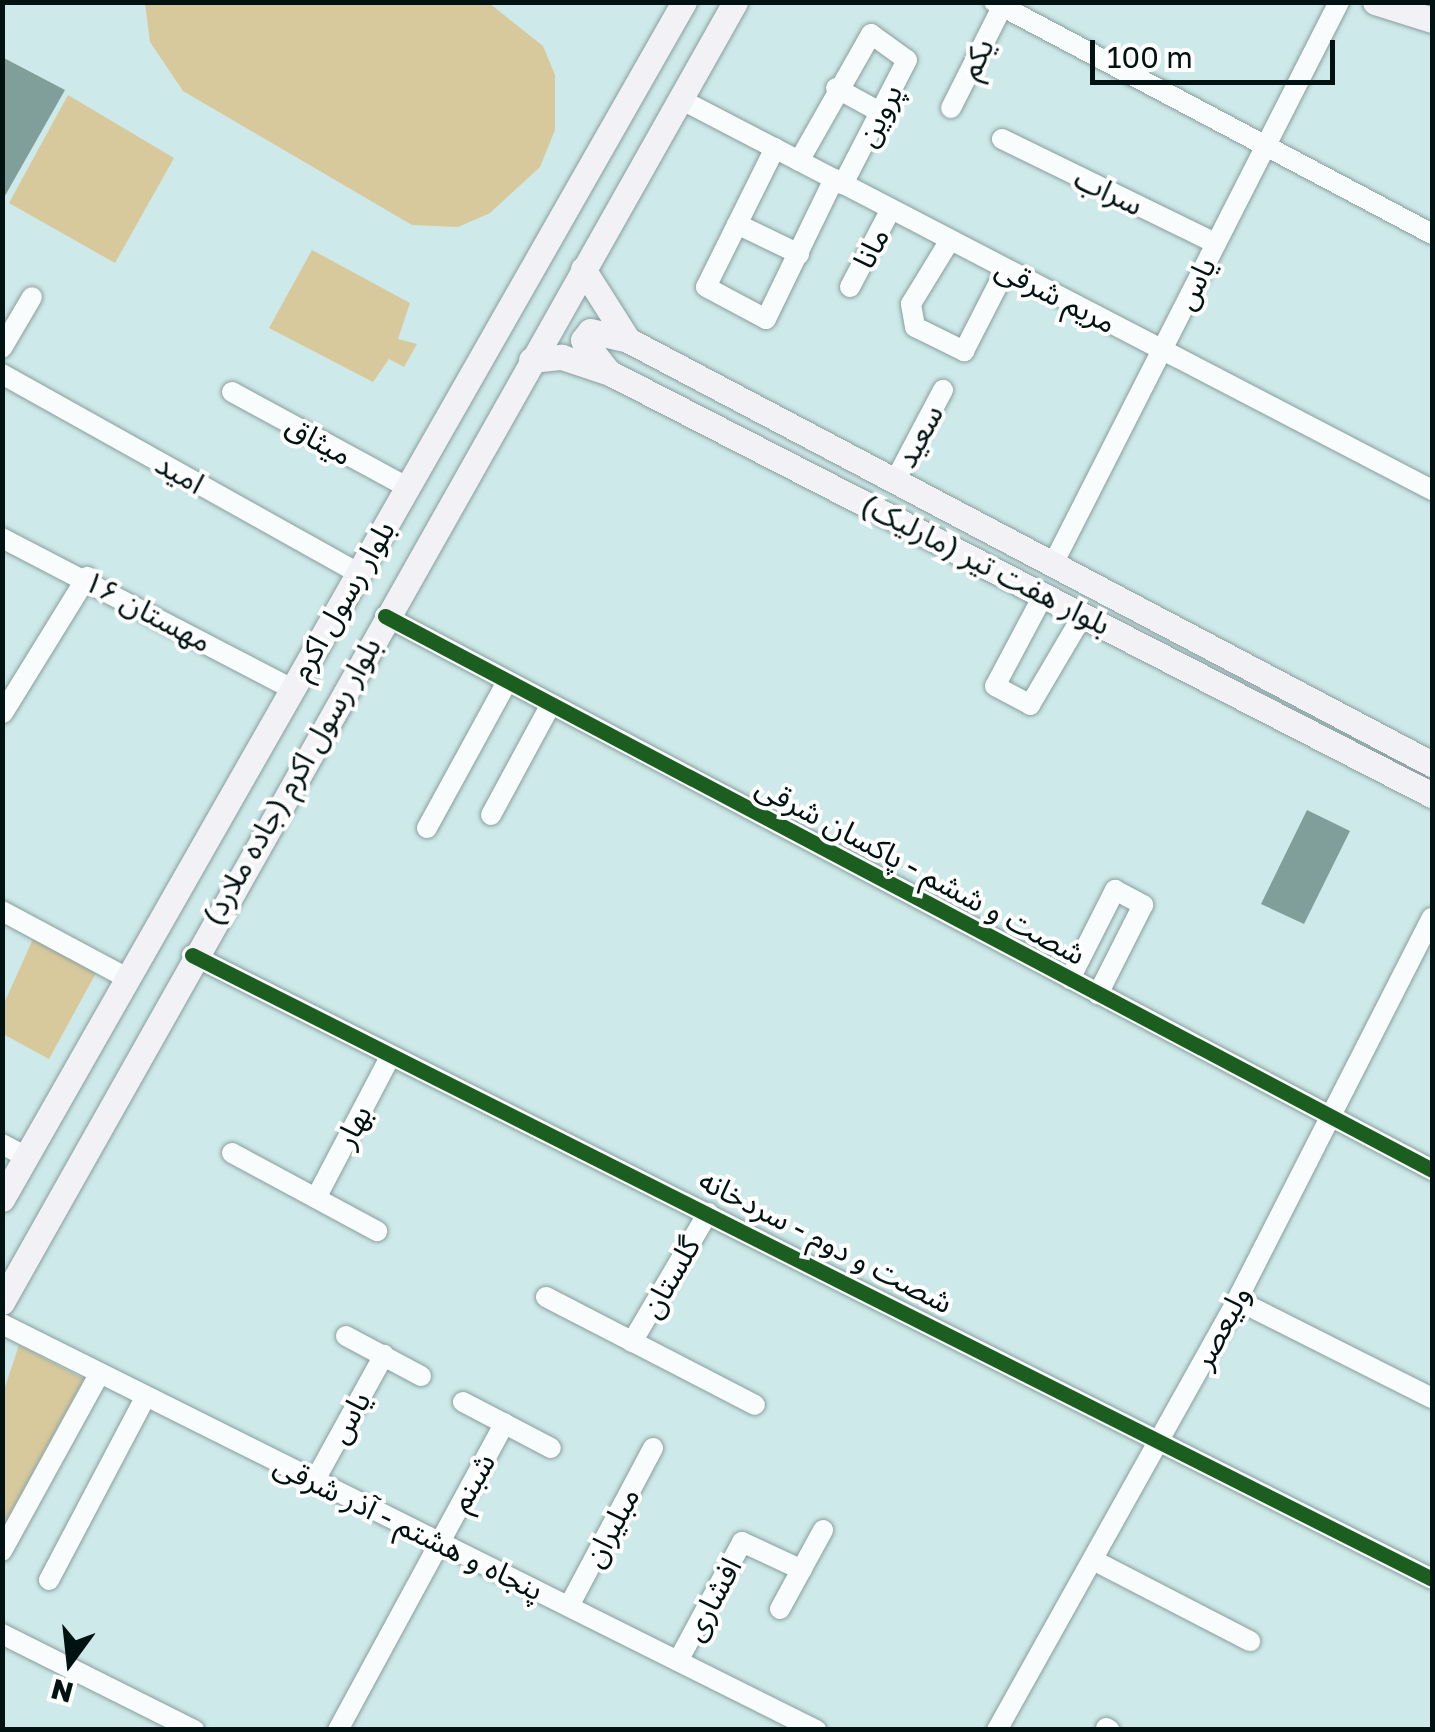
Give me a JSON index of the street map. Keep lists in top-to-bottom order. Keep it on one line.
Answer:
{"streets":{"main road":["بلوار هفت تیر (مارلیک)","بلوار رسول اکرم","بلوار رسول اکرم (جاده ملارد)"],"street":["یکم","پروین","سراب","مانا","یاس","مریم شرقی","سعید","میثاق","امید","مهستان ۱۶","شصت و ششم - پاکسان شرقی","بهار","شصت و دوم - سردخانه","گلستان","ولیعصر","شبنم","پنجاه و هشتم - آذر شرقی","مبلیران","افشاری"]},"crossings":[["پروین","مریم شرقی"],["سراب","یاس"],["مانا","مریم شرقی"],["یاس","مریم شرقی"],["یاس","بلوار هفت تیر (مارلیک)"],["یاس","پنجاه و هشتم - آذر شرقی"],["مریم شرقی","بلوار رسول اکرم (جاده ملارد)"],["سعید","بلوار هفت تیر (مارلیک)"],["میثاق","بلوار رسول اکرم"],["امید","بلوار رسول اکرم"],["بلوار هفت تیر (مارلیک)","بلوار رسول اکرم (جاده ملارد)"],["بلوار رسول اکرم","مهستان ۱۶"],["بلوار رسول اکرم (جاده ملارد)","شصت و ششم - پاکسان شرقی"],["بلوار رسول اکرم (جاده ملارد)","شصت و دوم - سردخانه"],["شصت و ششم - پاکسان شرقی","ولیعصر"],["بهار","شصت و دوم - سردخانه"],["شصت و دوم - سردخانه","گلستان"],["شصت و دوم - سردخانه","ولیعصر"],["شبنم","پنجاه و هشتم - آذر شرقی"],["پنجاه و هشتم - آذر شرقی","مبلیران"],["پنجاه و هشتم - آذر شرقی","افشاری"]],"scale_bar":"100 m","north":"bottom"}
